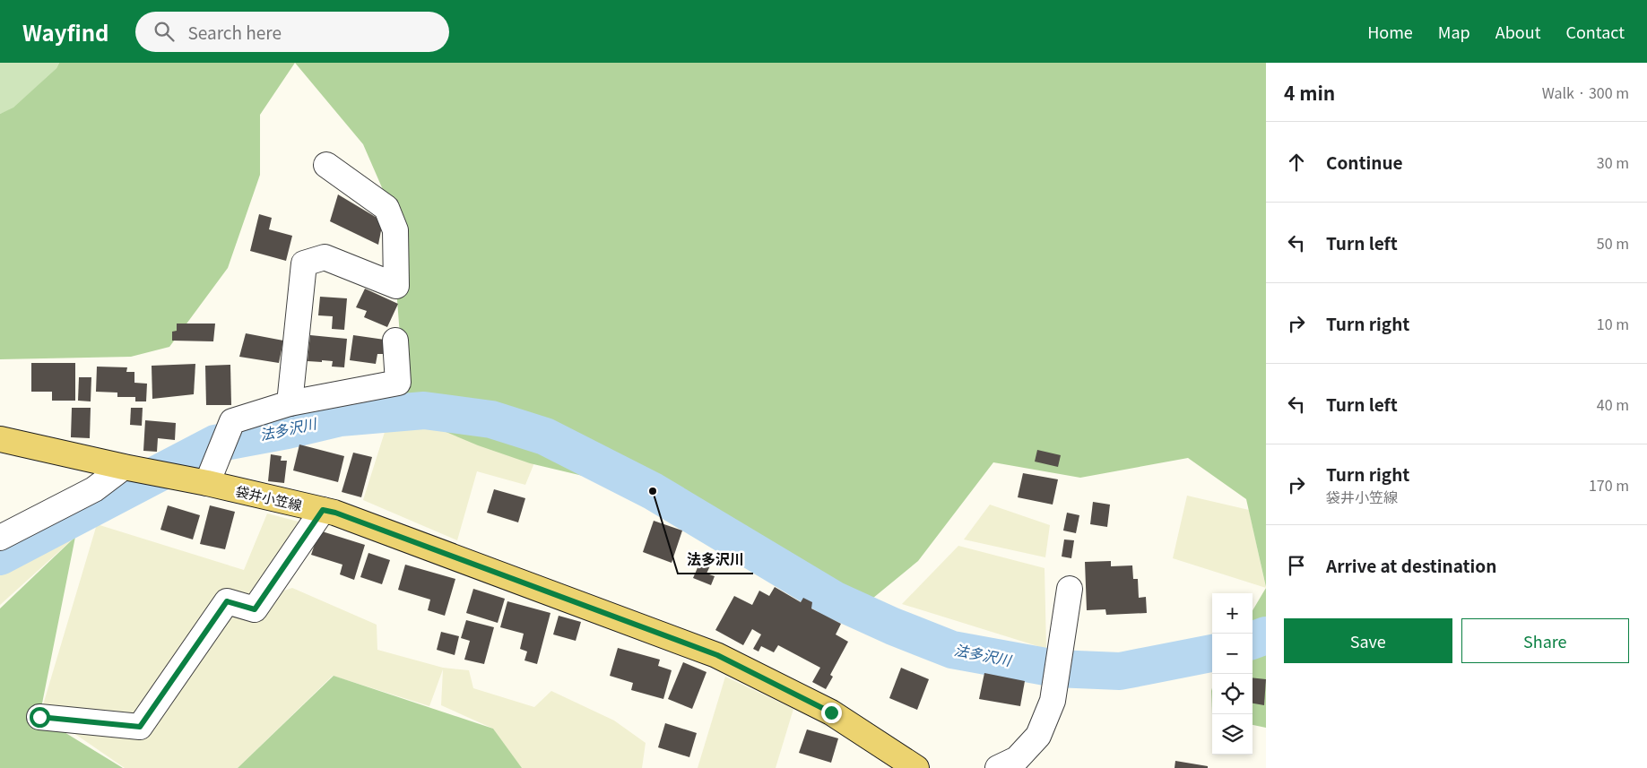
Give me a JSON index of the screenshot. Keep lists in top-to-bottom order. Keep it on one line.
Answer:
{"streets":{"main road":["袋井小笠線"]},"water":["法多沢川"],"places":["法多沢川"],"page":{"header":"Wayfind","search":"Search here","nav":["Home","Map","About","Contact"],"heading":["4 min","Walk · 300 m"],"list":[["Continue","30 m"],["Turn left","50 m"],["Turn right","10 m"],["Turn left","40 m"],["Turn right","袋井小笠線","170 m"],"Arrive at destination"],"map_buttons":["+","−"],"buttons":["Save","Share"]}}
